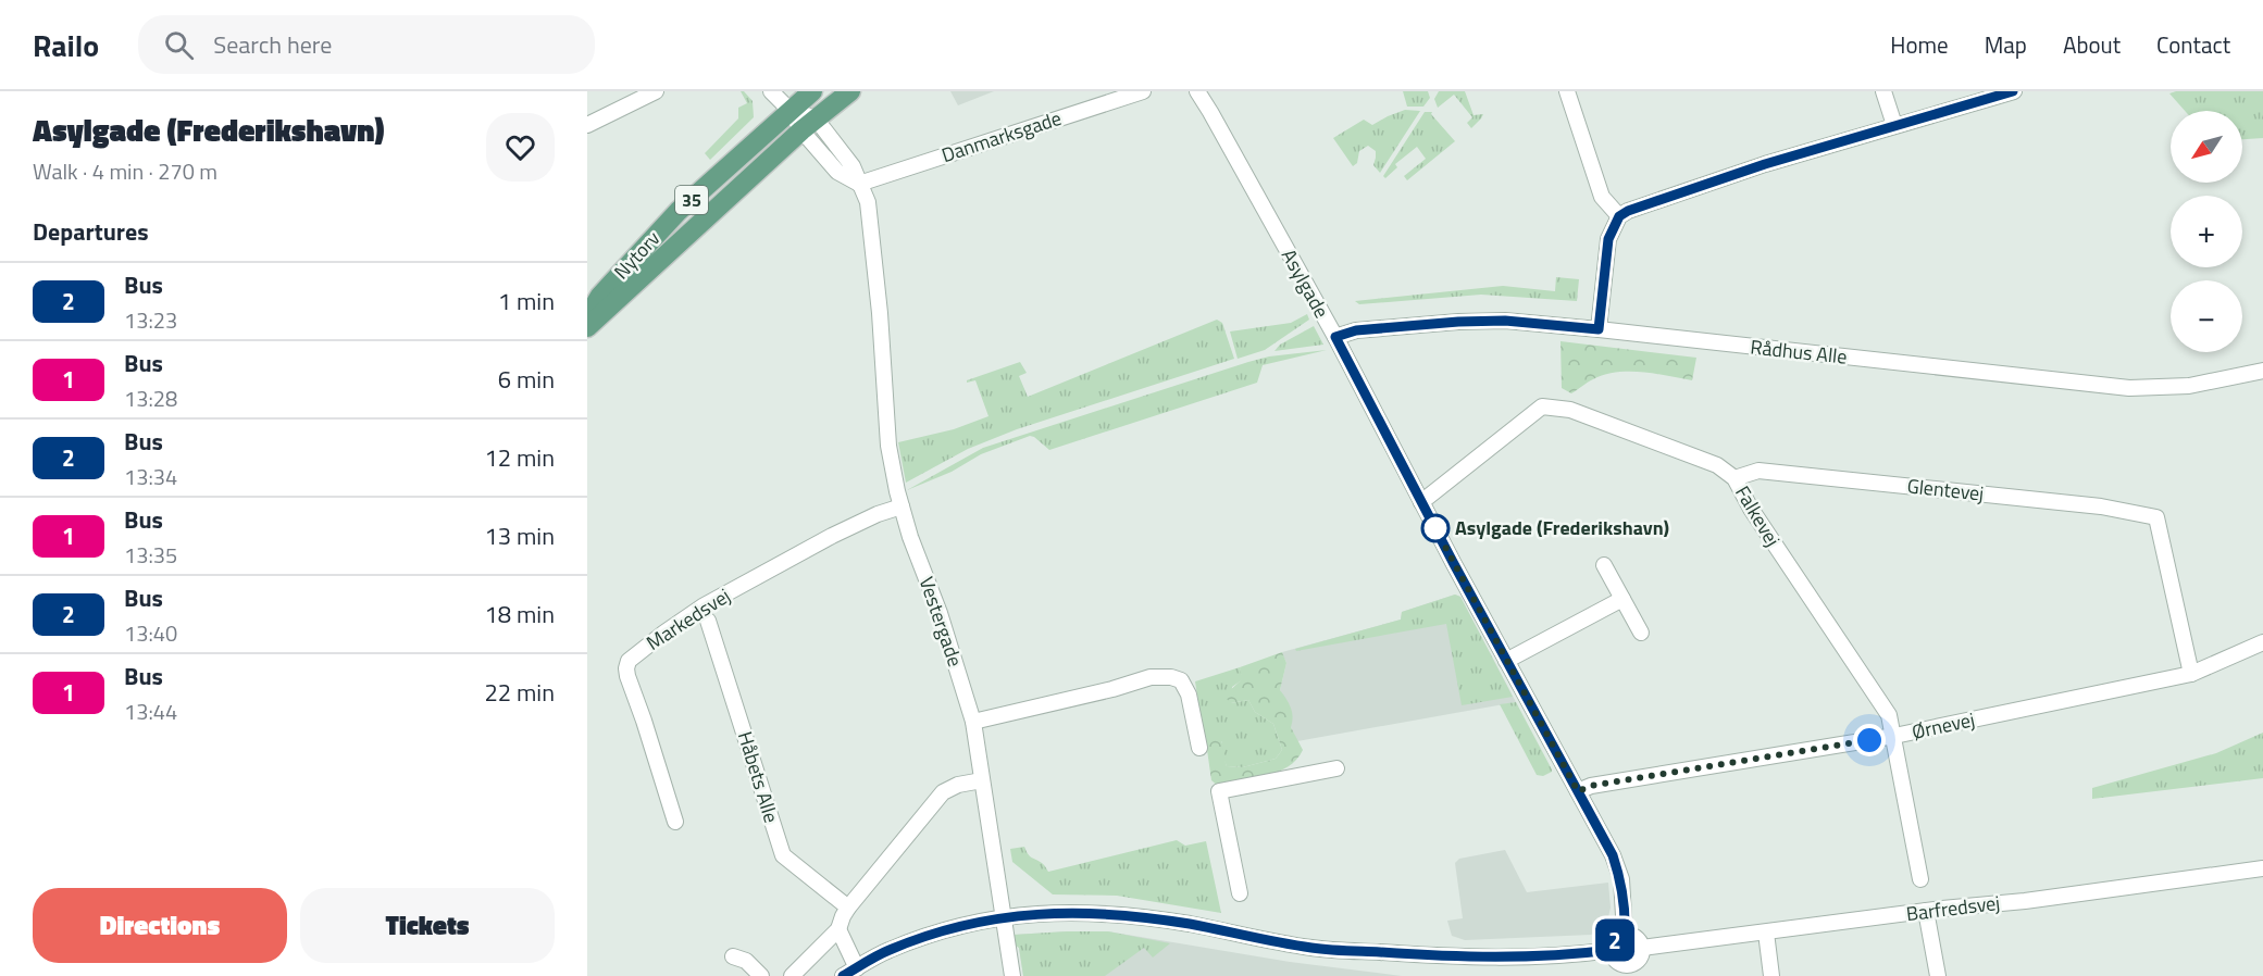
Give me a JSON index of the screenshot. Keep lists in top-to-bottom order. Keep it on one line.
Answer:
{"streets":{"main road":["35","Nytorv"],"street":["Danmarksgade","Asylgade","Rådhus Alle","Glentevej","Falkevej","Markedsvej","Vestergade","Ørnevej","Håbets Alle","Barfredsvej"]},"crossings":[["Danmarksgade","Vestergade"],["35","Nytorv"],["Asylgade","Rådhus Alle"],["Asylgade","Falkevej"],["Asylgade","Ørnevej"],["Asylgade","Barfredsvej"],["Glentevej","Falkevej"],["Glentevej","Ørnevej"],["Falkevej","Ørnevej"],["Markedsvej","Vestergade"]],"places":["Asylgade (Frederikshavn)"],"lines":["bus line 2"],"north":"bottom left","page":{"header":"Railo","search":"Search here","nav":["Home","Map","About","Contact"],"heading":[["Asylgade (Frederikshavn)","Walk · 4 min · 270 m"],"Departures"],"on_map":"2","map_buttons":["+","−"],"list":[{"mark":"2","name":"Bus","note":"13:23","value":"1 min"},{"mark":"1","name":"Bus","note":"13:28","value":"6 min"},{"mark":"2","name":"Bus","note":"13:34","value":"12 min"},{"mark":"1","name":"Bus","note":"13:35","value":"13 min"},{"mark":"2","name":"Bus","note":"13:40","value":"18 min"},{"mark":"1","name":"Bus","note":"13:44","value":"22 min"}],"buttons":["Directions","Tickets"]}}
